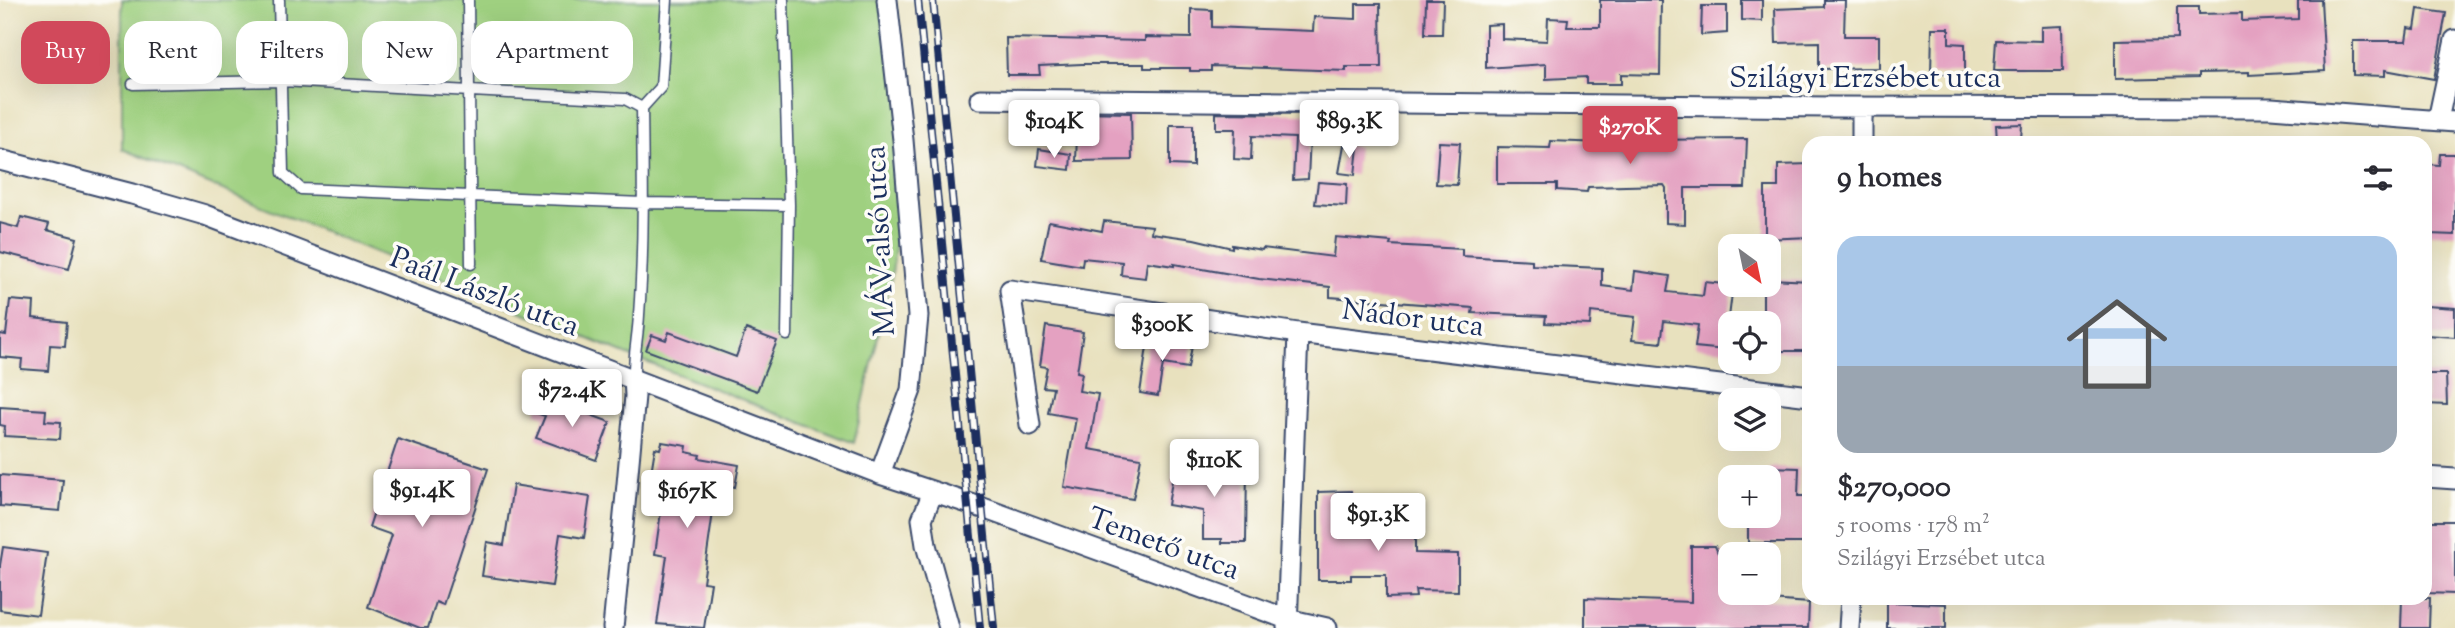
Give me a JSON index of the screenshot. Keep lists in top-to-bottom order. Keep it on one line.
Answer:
{"streets":{"street":["Szilágyi Erzsébet utca","MÁV-alsó utca","Paál László utca","Nádor utca","Temető utca"]},"crossings":[["MÁV-alsó utca","Paál László utca"],["Paál László utca","Temető utca"]],"north":"bottom right","page":{"chip":["Buy","Rent","Filters","New","Apartment"],"price":["$104K","$89.3K","$270K","$300K","$72.4K","$110K","$91.4K","$167K","$91.3K"],"heading":"9 homes","list":[{"name":"$270,000","note":"5 rooms · 178 m² · Szilágyi Erzsébet utca"}],"map_buttons":["+","−"]}}
